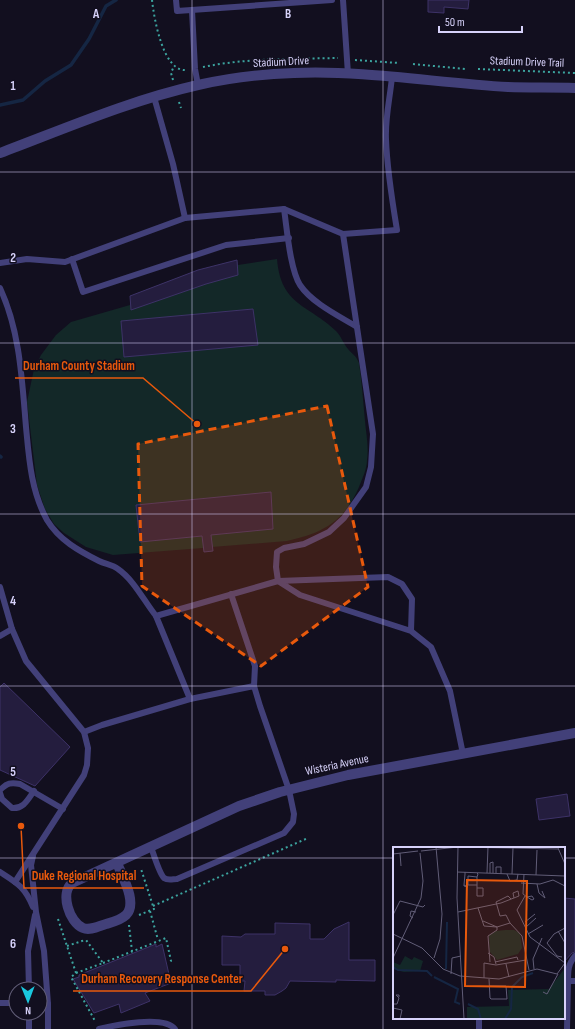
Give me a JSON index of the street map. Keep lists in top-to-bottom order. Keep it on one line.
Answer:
{"streets":{"street":["Stadium Drive","Wisteria Avenue"],"path":["Stadium Drive Trail"]},"places":["Durham County Stadium","Duke Regional Hospital","Durham Recovery Response Center"],"scale_bar":"50 m","north":"bottom","grid":{"columns":["A","B"],"rows":["1","2","3","4","5","6"]}}
